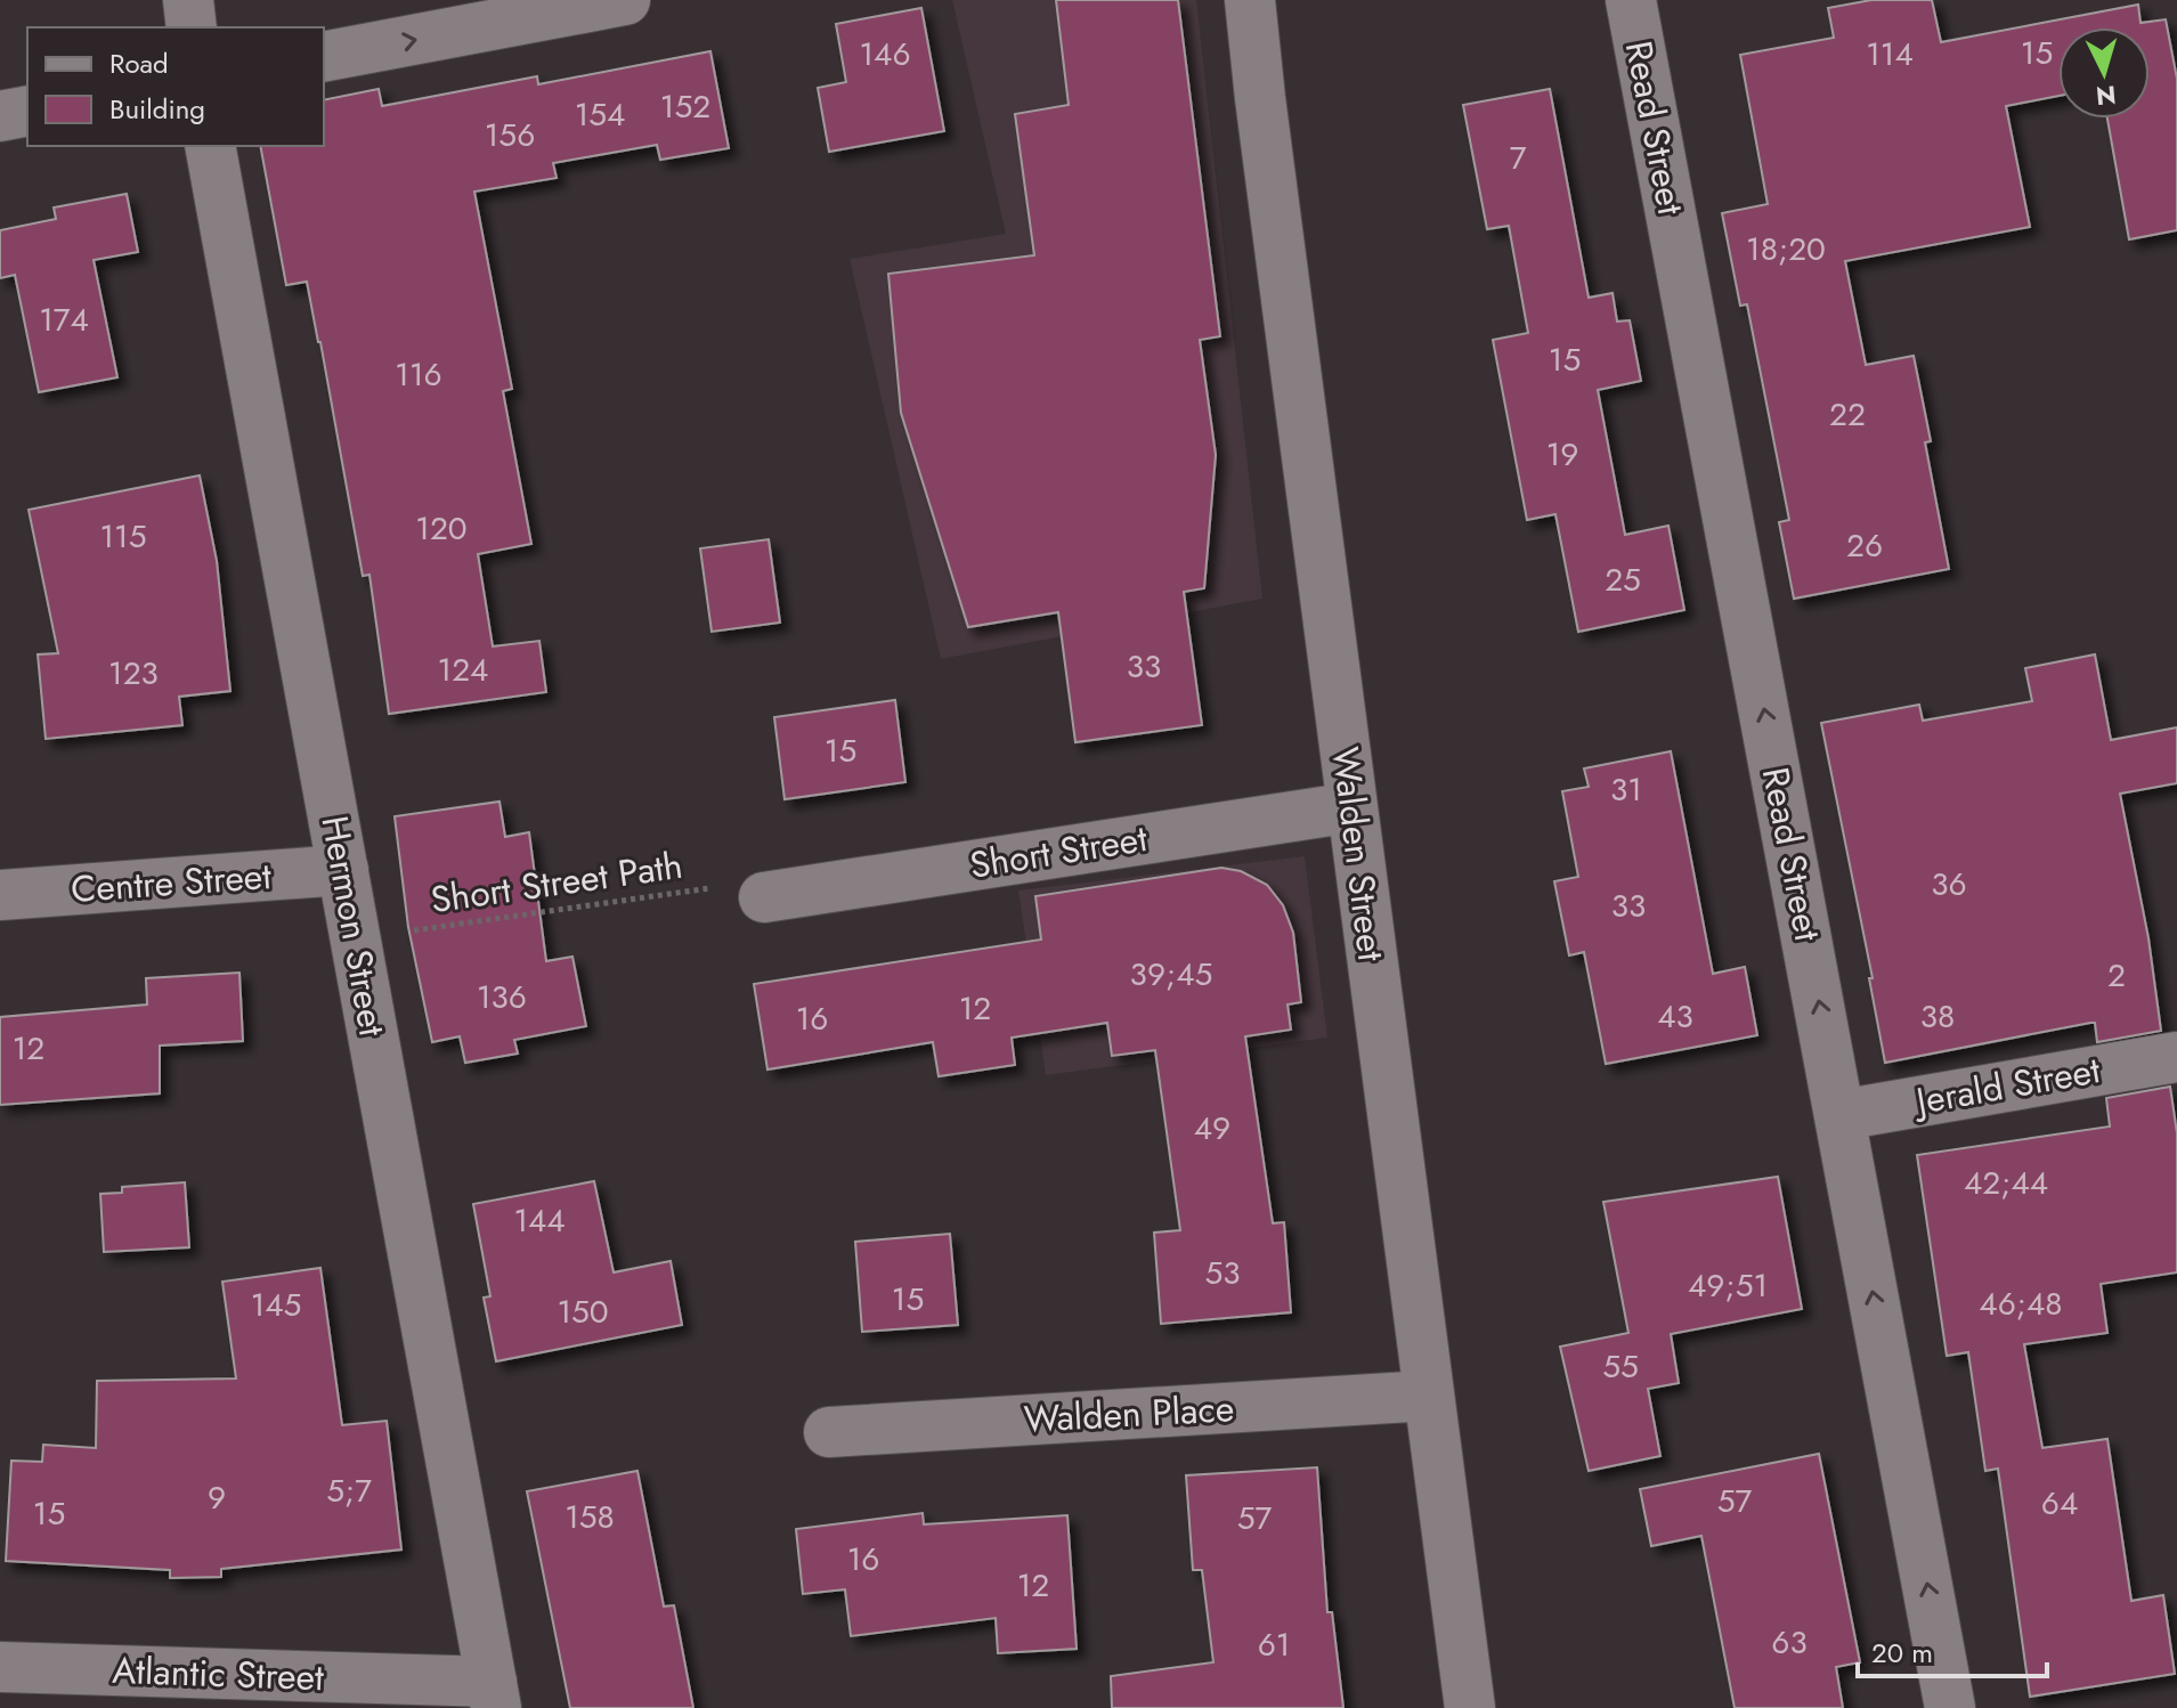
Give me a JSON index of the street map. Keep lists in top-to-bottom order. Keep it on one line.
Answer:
{"streets":{"street":["Read Street","Short Street","Walden Street","Centre Street","Hermon Street","Jerald Street","Walden Place","Atlantic Street"],"path":["Short Street Path"]},"crossings":[["Read Street","Jerald Street"],["Short Street","Walden Street"],["Short Street","Short Street Path"],["Walden Street","Walden Place"],["Centre Street","Hermon Street"],["Short Street Path","Hermon Street"],["Hermon Street","Atlantic Street"]],"one_way":["Read Street"],"house_numbers":["15","146","114","152","154","156","7","18;20","174","15","116","22","19","120","115","26","25","33","124","123","15","31","36","33","39;45","2","136","12","43","38","16","12","49","42;44","144","53","49;51","15","46;48","145","150","55","5;7","9","57","64","15","158","57","16","12","63","61"],"legend":["Road","Building"],"scale_bar":"20 m","north":"bottom"}
